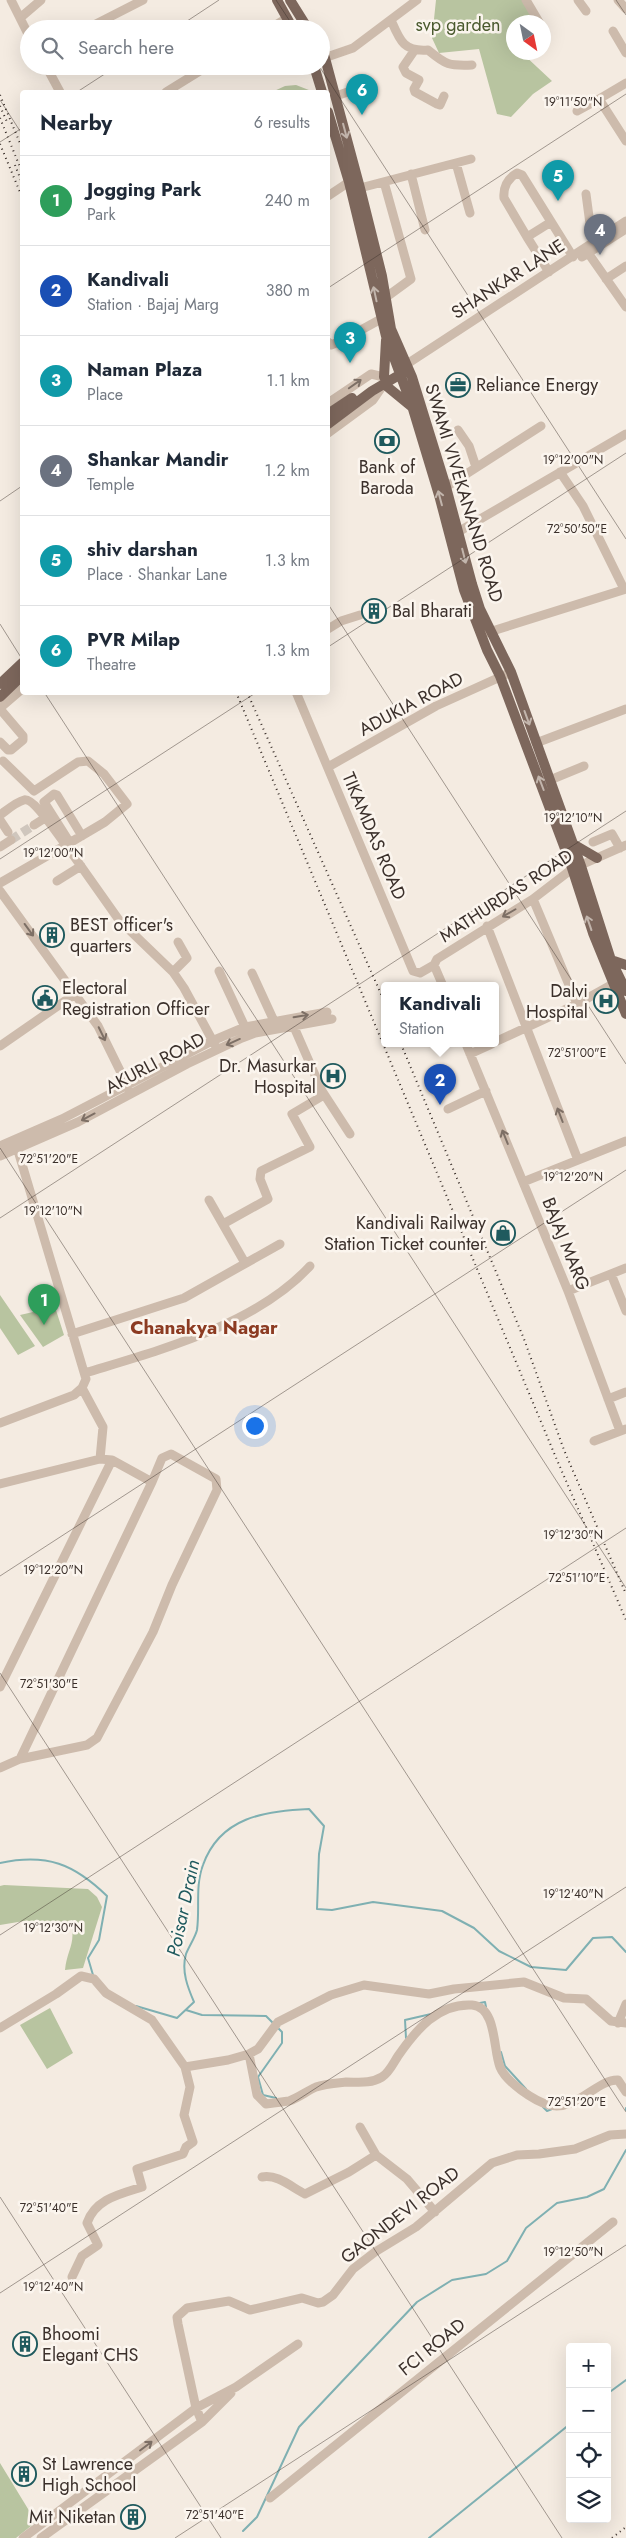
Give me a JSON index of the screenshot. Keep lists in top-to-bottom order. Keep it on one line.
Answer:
{"streets":{"main road":["SWAMI VIVEKANAND ROAD"],"street":["SHANKAR LANE","ADUKIA ROAD","TIKAMDAS ROAD","MATHURDAS ROAD","AKURLI ROAD","BAJAJ MARG","GAONDEVI ROAD","FCI ROAD"]},"crossings":[["SHANKAR LANE","SWAMI VIVEKANAND ROAD"],["SWAMI VIVEKANAND ROAD","ADUKIA ROAD"],["SWAMI VIVEKANAND ROAD","MATHURDAS ROAD"],["ADUKIA ROAD","TIKAMDAS ROAD"],["TIKAMDAS ROAD","MATHURDAS ROAD"]],"districts":["Chanakya Nagar"],"water":["Poisar Drain"],"parks":["svp garden"],"places":{"office":["Reliance Energy"],"bank":["Bank of Baroda"],"building":["Bal Bharati","BEST officer's quarters","Bhoomi Elegant CHS","St Lawrence High School","Mit Niketan"],"public building":["Electoral Registration Officer"],"hospital":["Dalvi Hospital","Dr. Masurkar Hospital"],"shop":["Kandivali Railway Station Ticket counter"]},"north":"bottom right","page":{"search":"Search here","pins":["6","5","4","3","2","1"],"heading":["Nearby","6 results"],"list":[{"mark":"1","name":"Jogging Park","note":"Park","value":"240 m"},{"mark":"2","name":"Kandivali","note":"Station · Bajaj Marg","value":"380 m"},{"mark":"3","name":"Naman Plaza","note":"Place","value":"1.1 km"},{"mark":"4","name":"Shankar Mandir","note":"Temple","value":"1.2 km"},{"mark":"5","name":"shiv darshan","note":"Place · Shankar Lane","value":"1.3 km"},{"mark":"6","name":"PVR Milap","note":"Theatre","value":"1.3 km"}],"popup":["Kandivali","Station"],"map_buttons":["+","−"]},"coordinates":["19°11'50\"N","19°12'00\"N","72°50'50\"E","19°12'10\"N","72°51'00\"E","72°51'20\"E","19°12'20\"N","19°12'30\"N","72°51'10\"E","72°51'30\"E","19°12'40\"N","72°51'40\"E","19°12'50\"N"]}
